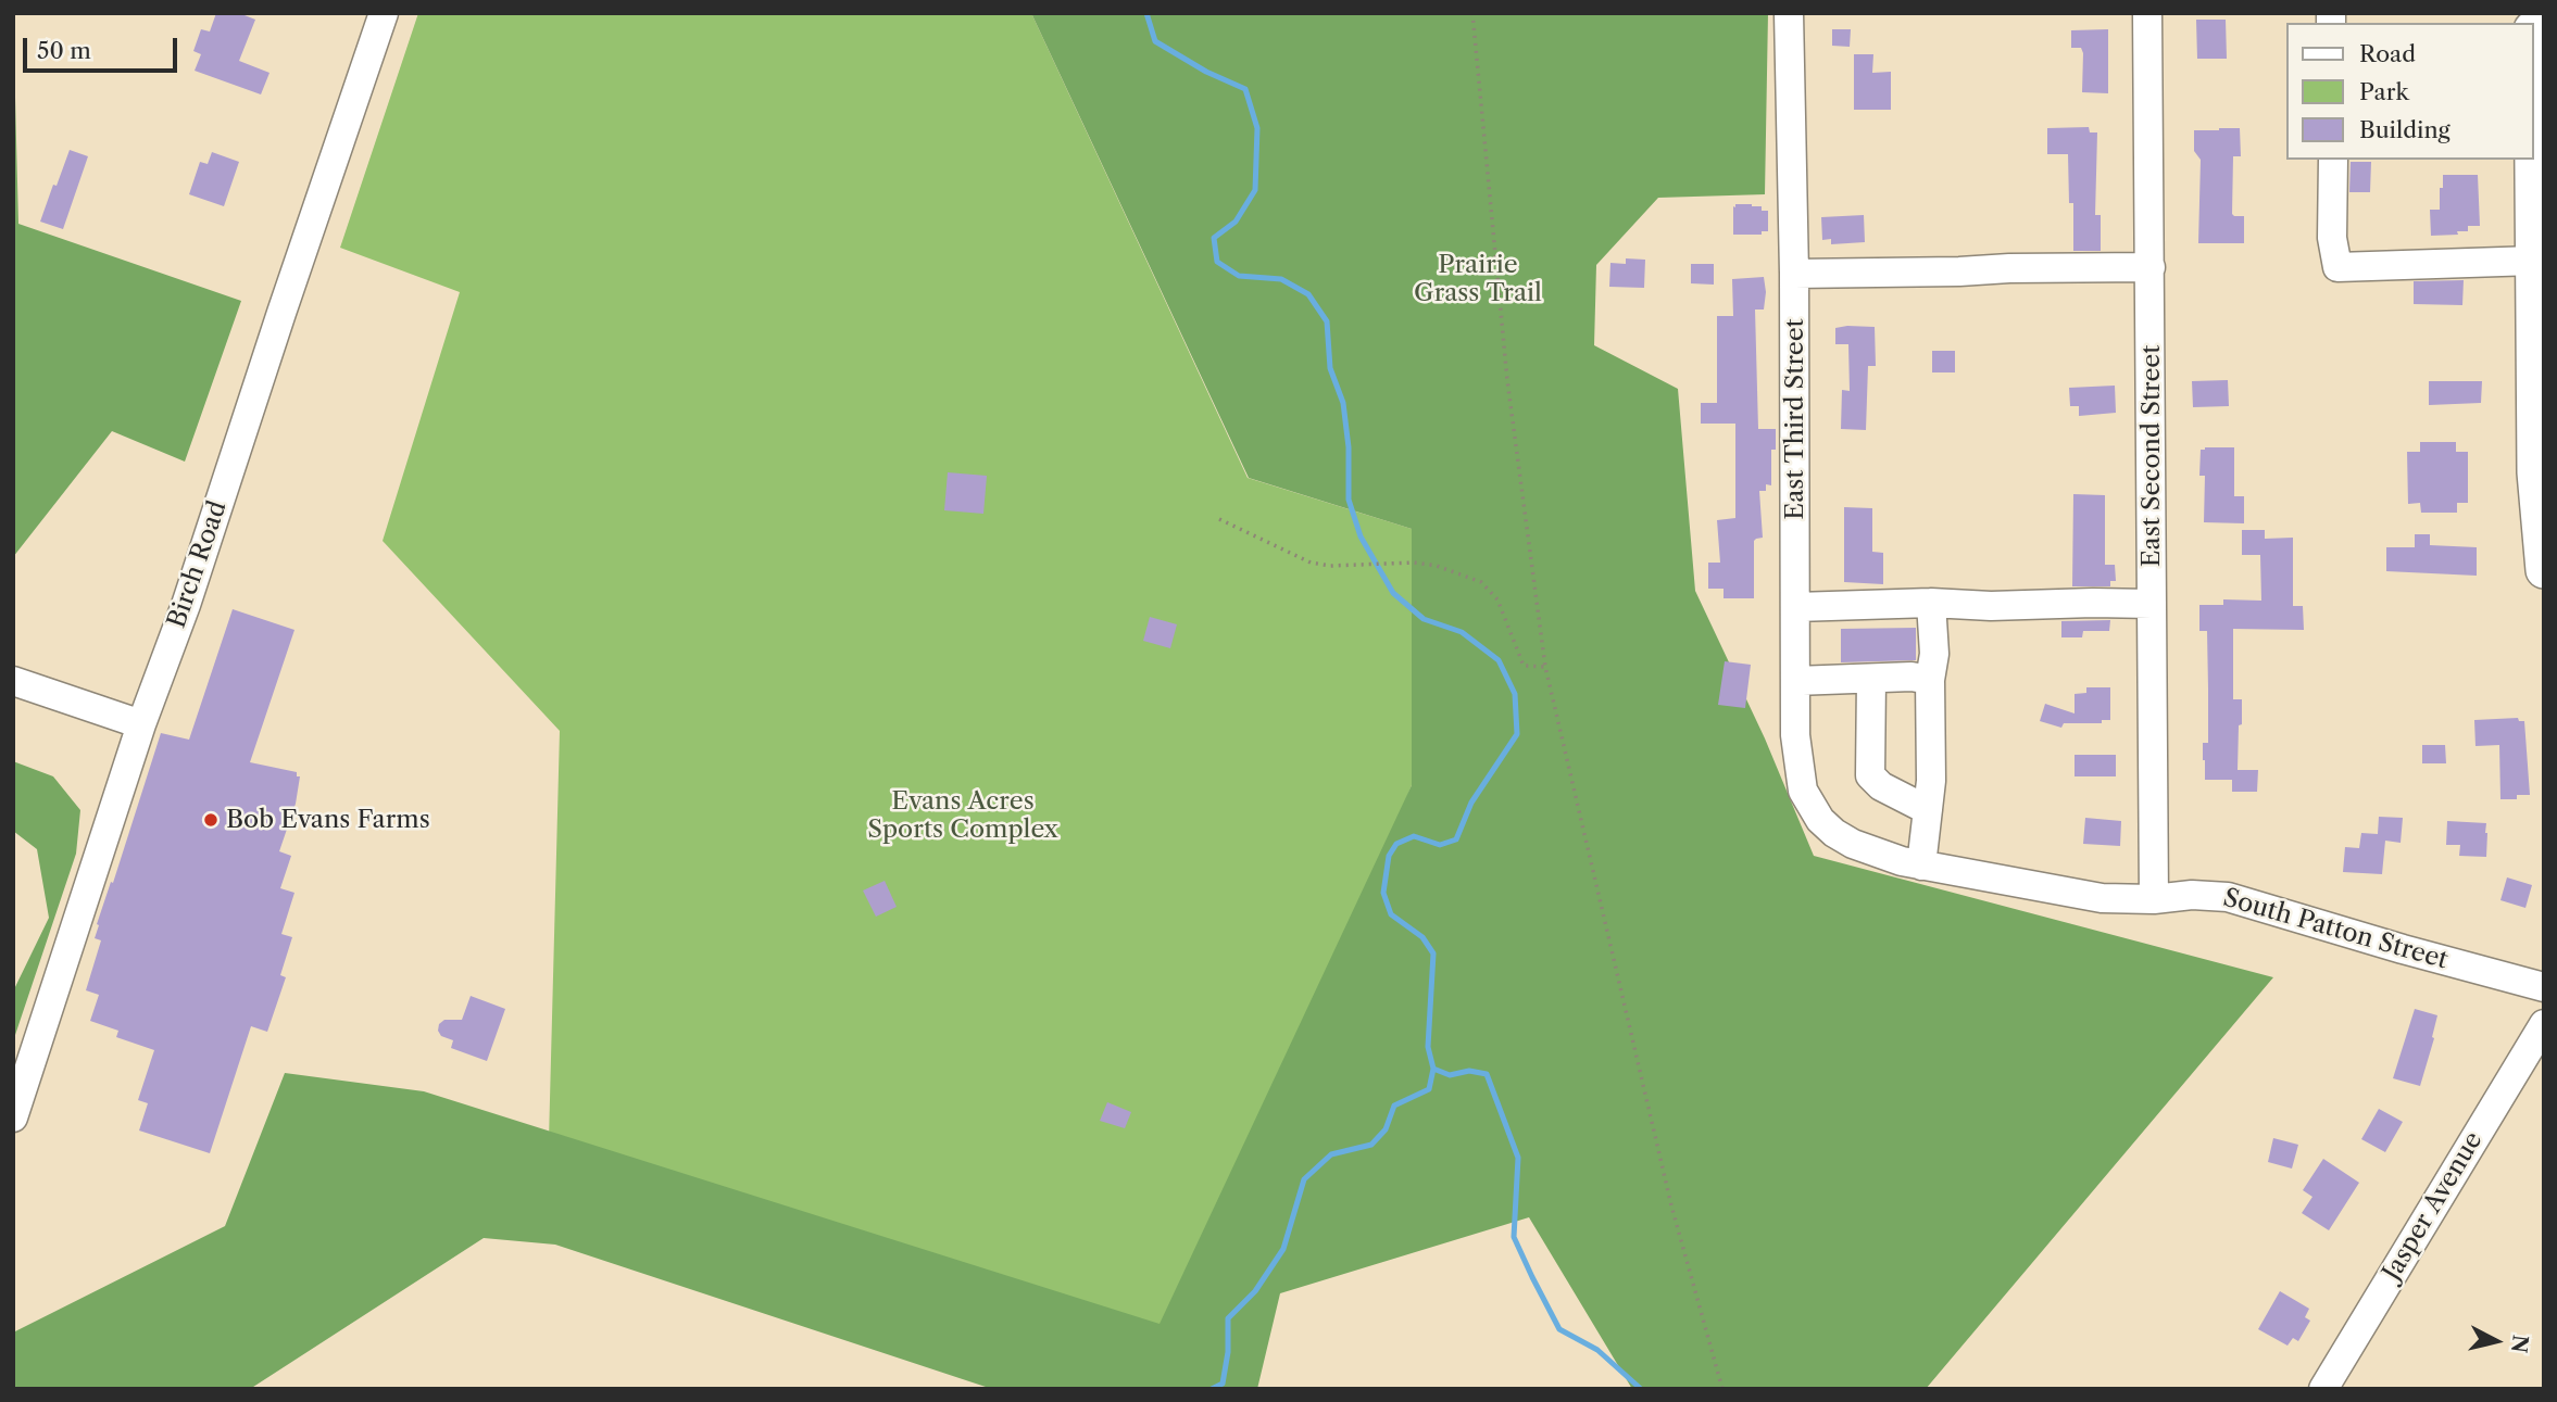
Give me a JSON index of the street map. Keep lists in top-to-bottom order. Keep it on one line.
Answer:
{"streets":{"street":["East Third Street","East Second Street","Birch Road","South Patton Street","Jasper Avenue"]},"crossings":[["East Third Street","South Patton Street"],["East Second Street","South Patton Street"]],"parks":["Prairie Grass Trail","Evans Acres Sports Complex"],"places":["Bob Evans Farms"],"legend":["Road","Park","Building"],"scale_bar":"50 m","north":"right"}
